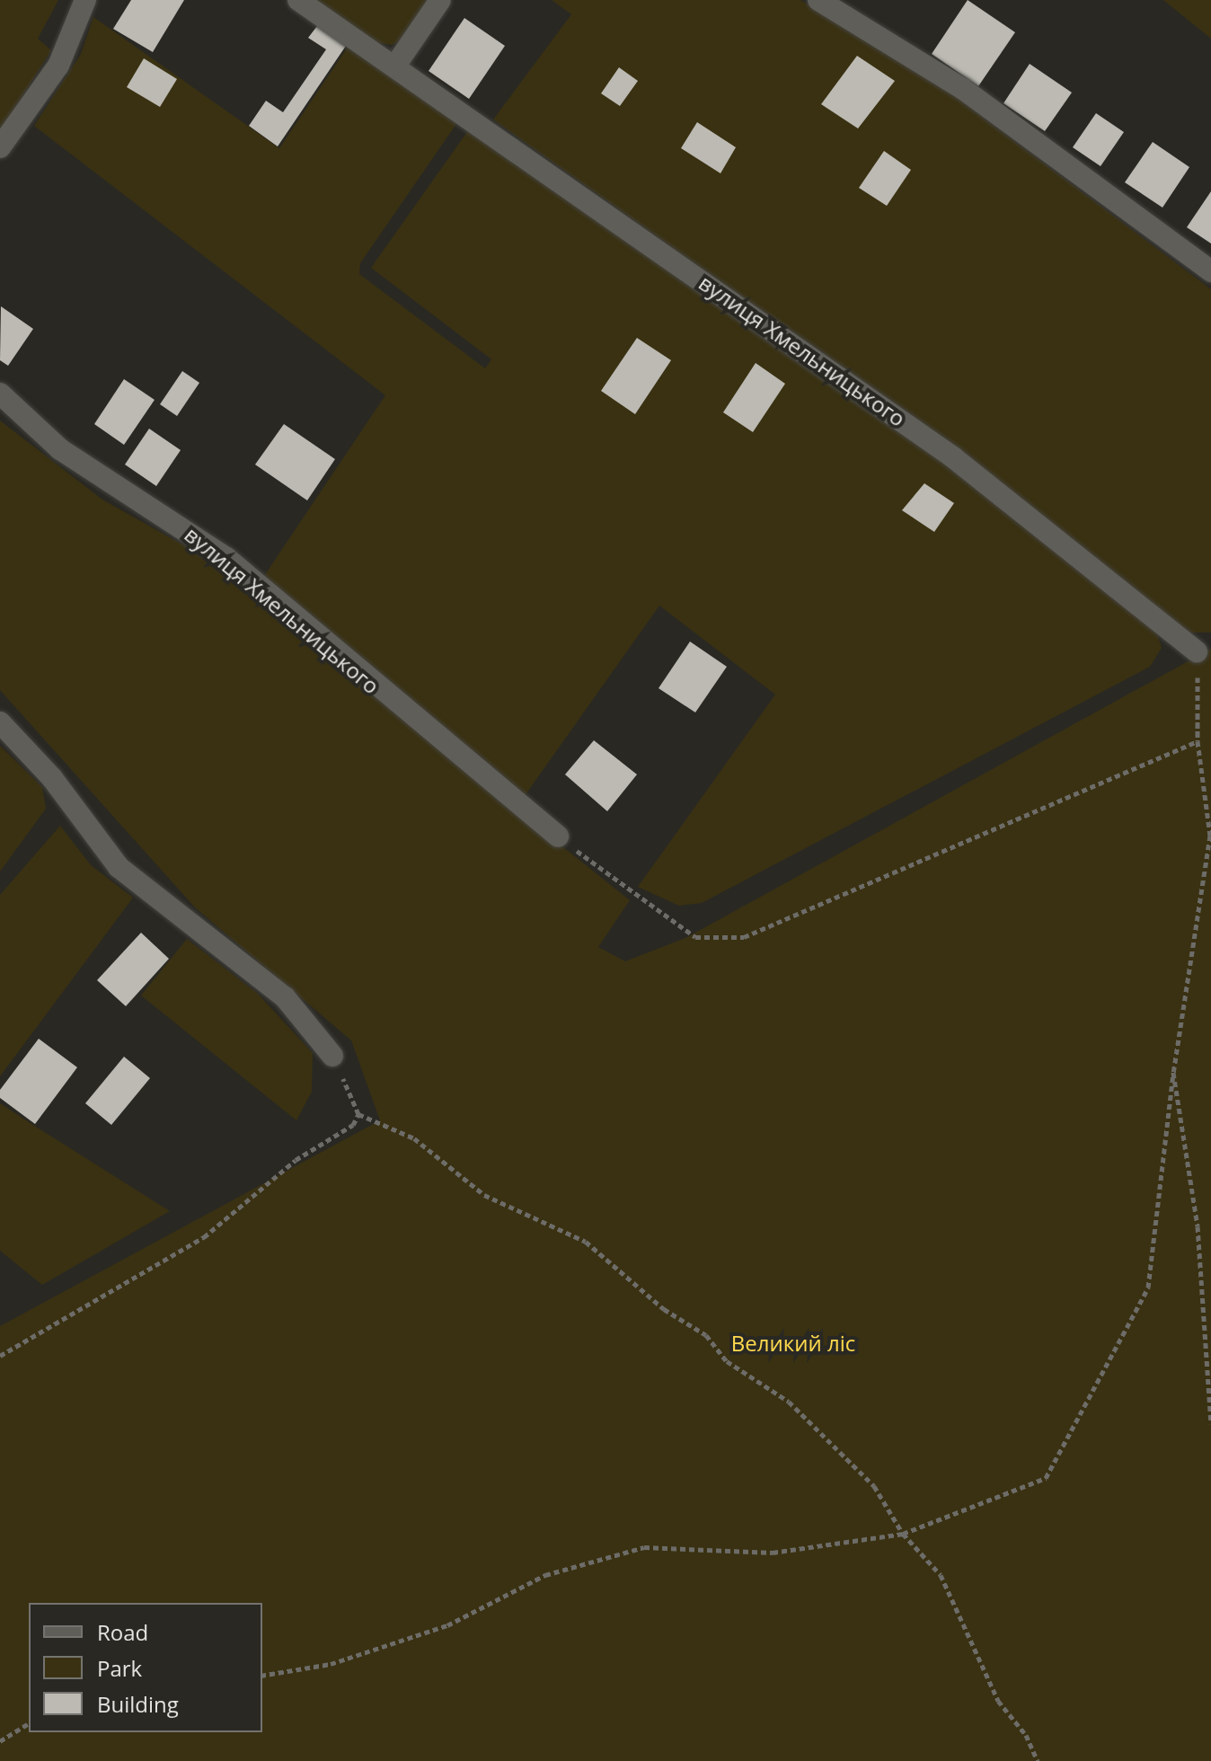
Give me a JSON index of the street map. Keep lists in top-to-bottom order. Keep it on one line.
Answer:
{"streets":{"street":["вулиця Хмельницького"]},"parks":["Великий ліс"],"legend":["Road","Park","Building"]}
